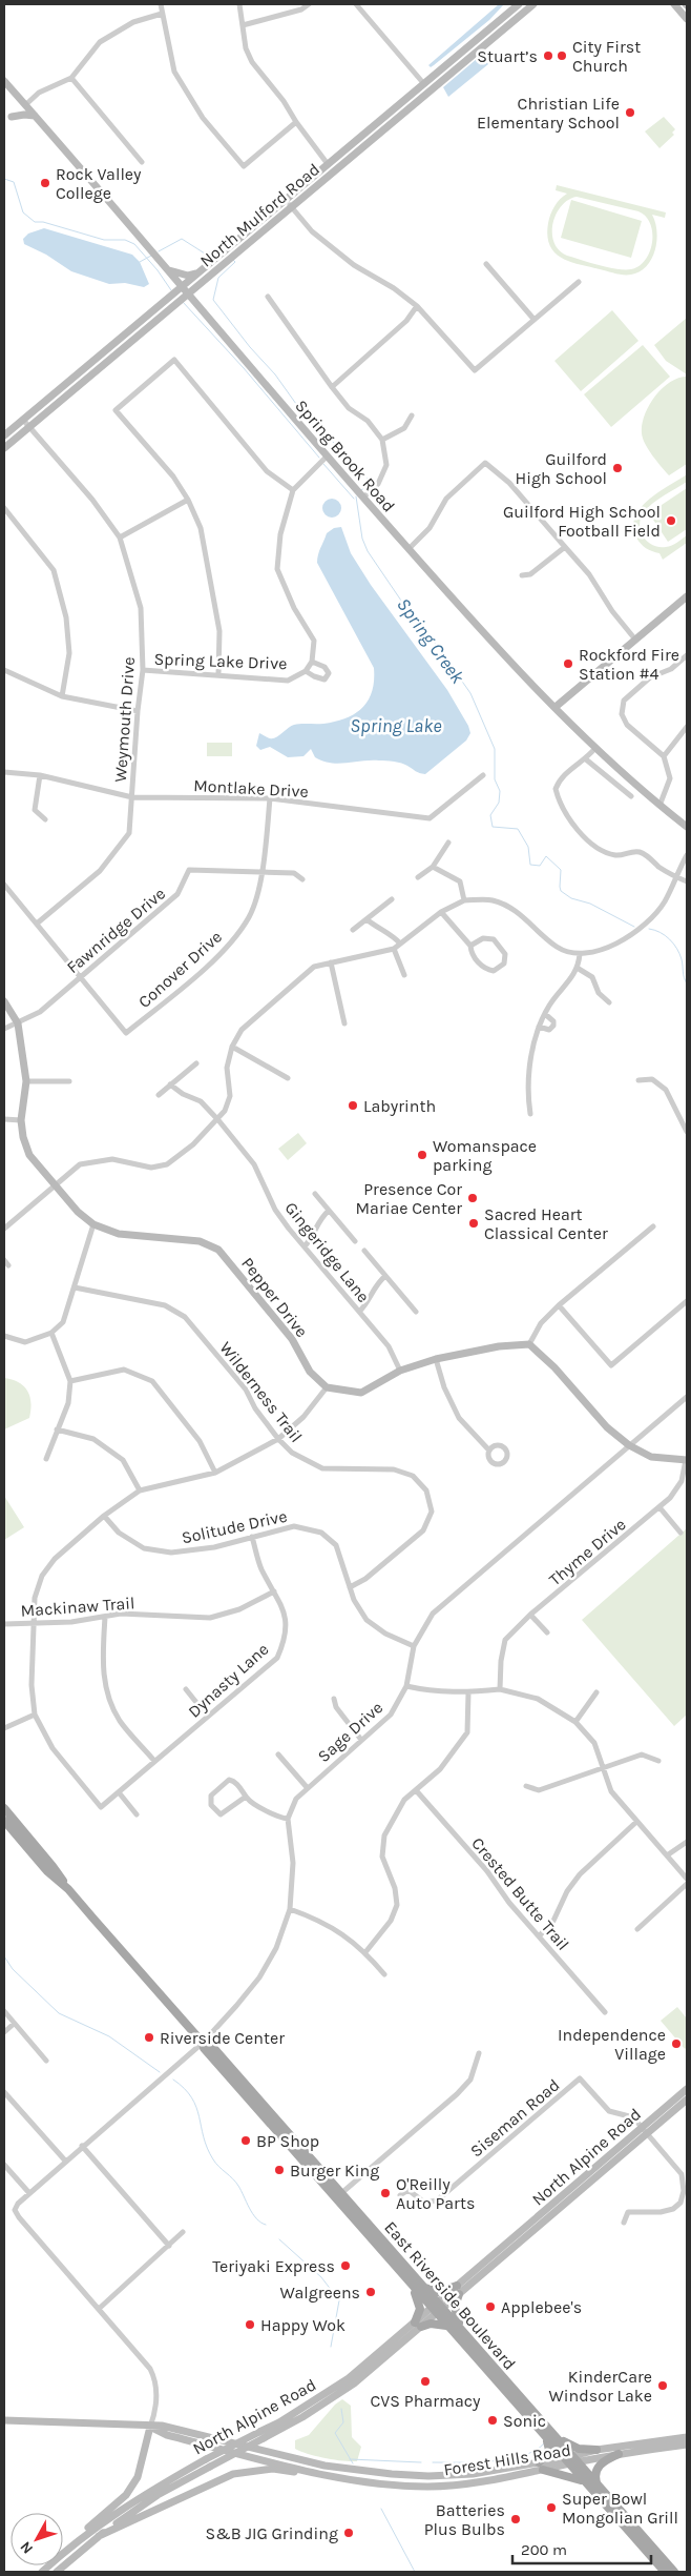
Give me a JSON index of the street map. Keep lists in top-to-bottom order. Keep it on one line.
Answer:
{"streets":{"main road":["East Riverside Boulevard"],"street":["North Mulford Road","Spring Brook Road","Spring Lake Drive","Weymouth Drive","Montlake Drive","Fawnridge Drive","Conover Drive","Gingeridge Lane","Pepper Drive","Wilderness Trail","Solitude Drive","Thyme Drive","Mackinaw Trail","Dynasty Lane","Sage Drive","Crested Butte Trail","Siseman Road","North Alpine Road","Forest Hills Road"]},"crossings":[["North Mulford Road","Spring Brook Road"],["North Mulford Road","Weymouth Drive"],["Spring Brook Road","Spring Lake Drive"],["Spring Lake Drive","Weymouth Drive"],["Weymouth Drive","Montlake Drive"],["Montlake Drive","Conover Drive"],["Fawnridge Drive","Conover Drive"],["Fawnridge Drive","Pepper Drive"],["Wilderness Trail","Solitude Drive"],["Solitude Drive","Dynasty Lane"],["Solitude Drive","Sage Drive"],["Mackinaw Trail","Dynasty Lane"],["Siseman Road","North Alpine Road"],["North Alpine Road","East Riverside Boulevard"],["East Riverside Boulevard","Forest Hills Road"]],"water":["Spring Creek","Spring Lake"],"places":["Stuart’s","City First Church","Christian Life Elementary School","Rock Valley College","Guilford High School","Guilford High School Football Field","Rockford Fire Station #4","Labyrinth","Womanspace parking","Presence Cor Mariae Center","Sacred Heart Classical Center","Riverside Center","Independence Village","BP Shop","Burger King","O'Reilly Auto Parts","Teriyaki Express","Walgreens","Applebee's","Happy Wok","CVS Pharmacy","KinderCare Windsor Lake","Sonic","Super Bowl Mongolian Grill","Batteries Plus Bulbs","S&B JIG Grinding"],"scale_bar":"200 m","north":"bottom left"}
